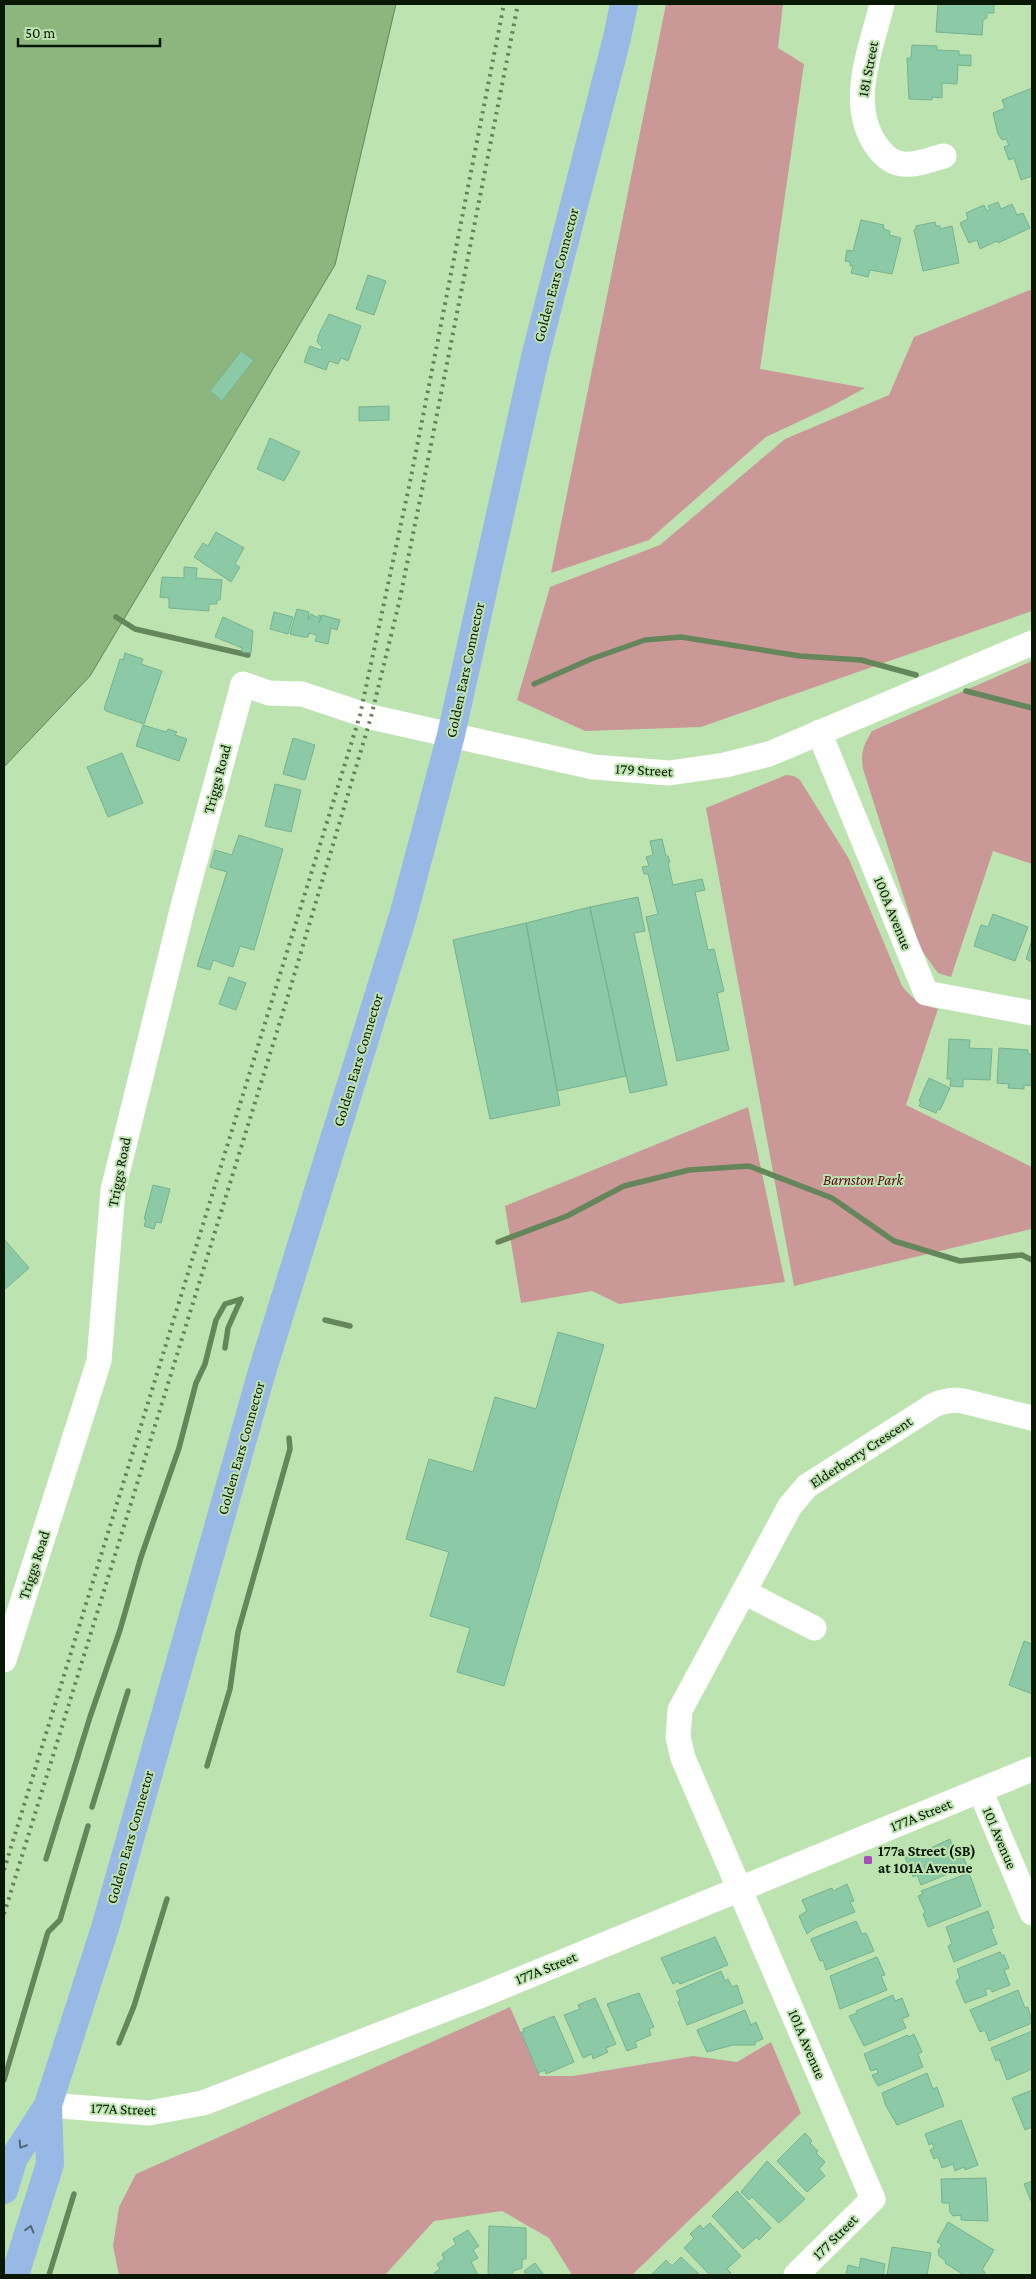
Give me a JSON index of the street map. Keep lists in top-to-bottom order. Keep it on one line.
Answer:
{"streets":{"main road":["Golden Ears Connector"],"street":["181 Street","179 Street","Triggs Road","100A Avenue","Elderberry Crescent","177A Street","101 Avenue","101A Avenue","177 Street"]},"crossings":[["Golden Ears Connector","179 Street"],["Golden Ears Connector","177A Street"],["179 Street","Triggs Road"],["179 Street","100A Avenue"],["Elderberry Crescent","177A Street"],["Elderberry Crescent","101A Avenue"],["177A Street","101 Avenue"],["177A Street","101A Avenue"],["101A Avenue","177 Street"]],"parks":["Barnston Park"],"places":{"transit":["177a Street (SB) at 101A Avenue"]},"scale_bar":"50 m"}
